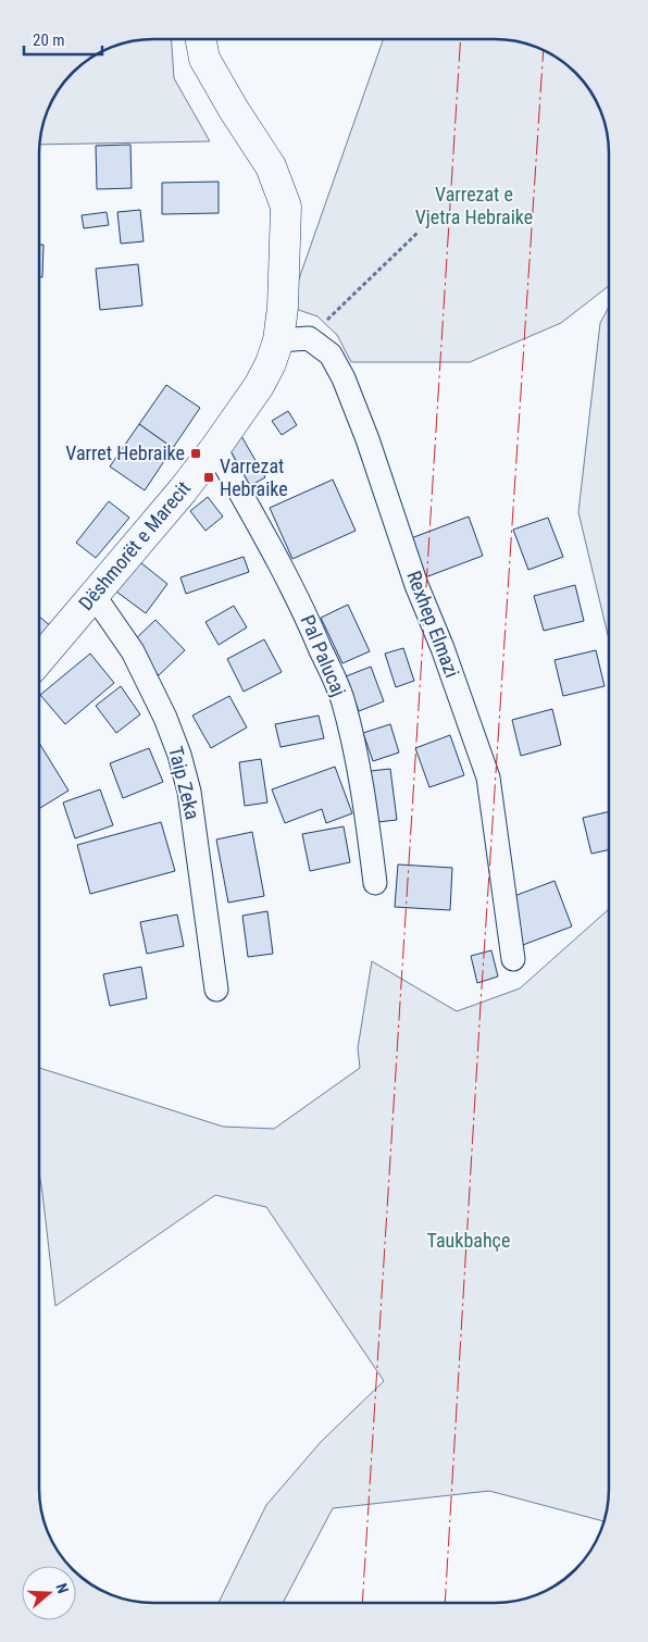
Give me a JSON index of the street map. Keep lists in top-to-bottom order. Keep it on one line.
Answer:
{"streets":{"street":["Dëshmorët e Marecit","Rexhep Elmazi","Pal Palucaj","Taip Zeka"]},"crossings":[["Dëshmorët e Marecit","Pal Palucaj"],["Dëshmorët e Marecit","Taip Zeka"]],"parks":["Varrezat e Vjetra Hebraike","Taukbahçe"],"places":{"transit":["Varret Hebraike","Varrezat Hebraike"]},"scale_bar":"20 m","north":"right"}
